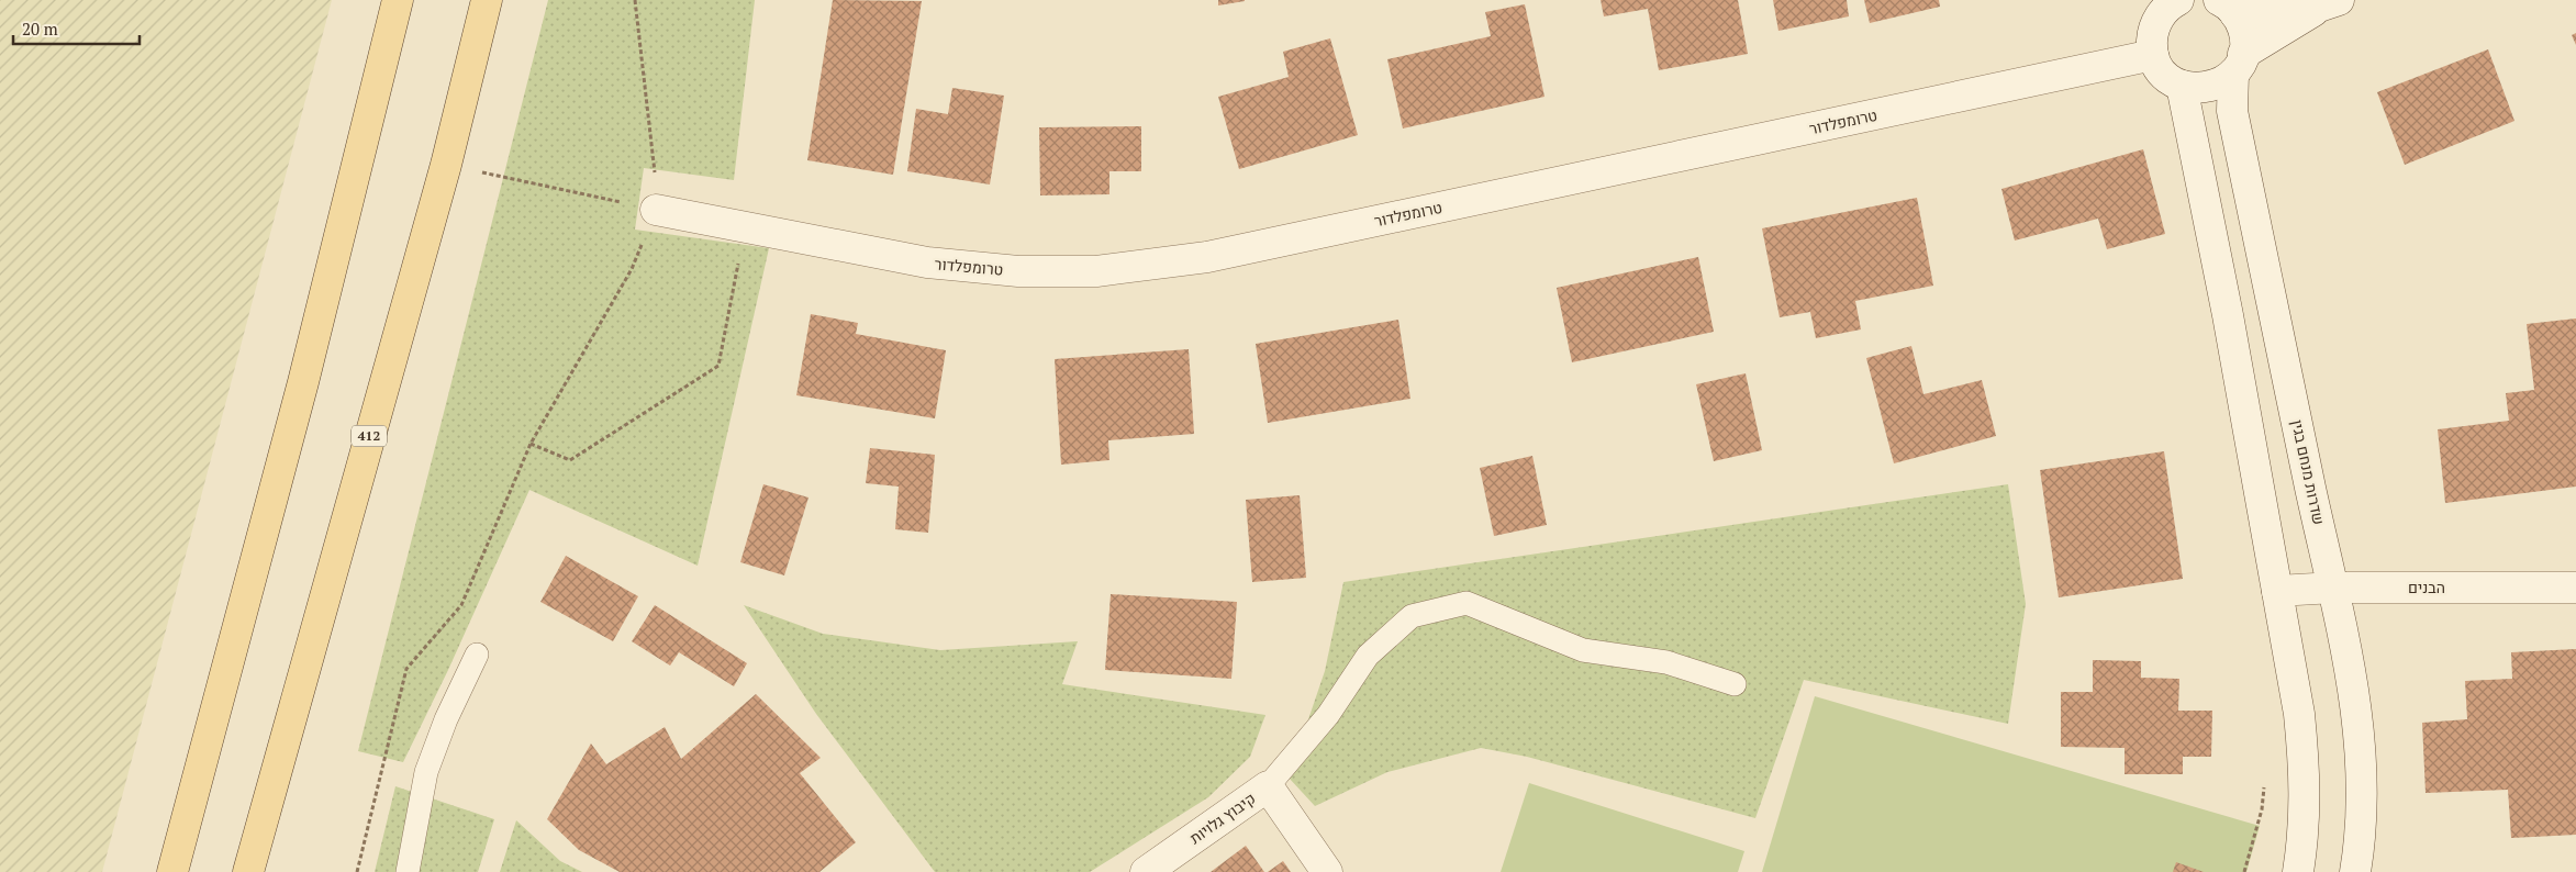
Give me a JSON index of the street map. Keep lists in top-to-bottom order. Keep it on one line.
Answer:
{"streets":{"main road":["412"],"street":["טרומפלדור","שדרות מנחם בגין","הבנים","קיבוץ גלויות"]},"crossings":[["שדרות מנחם בגין","הבנים"]],"scale_bar":"20 m"}
